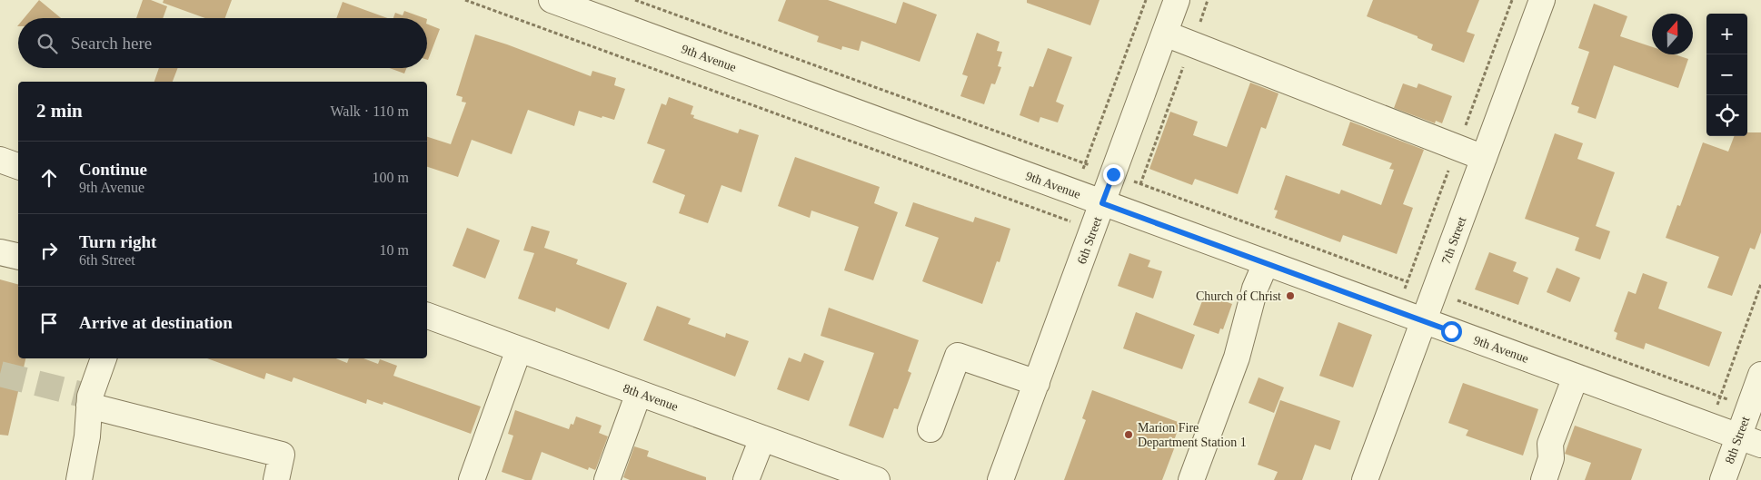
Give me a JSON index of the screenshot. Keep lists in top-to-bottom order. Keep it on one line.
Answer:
{"streets":{"street":["9th Avenue","6th Street","7th Street","8th Avenue","8th Street"]},"crossings":[["9th Avenue","6th Street"],["9th Avenue","7th Street"],["9th Avenue","8th Street"]],"places":["Church of Christ","Marion Fire Department Station 1"],"north":"top","page":{"map_buttons":["+","−"],"search":"Search here","heading":["2 min","Walk · 110 m"],"list":[["Continue","9th Avenue","100 m"],["Turn right","6th Street","10 m"],"Arrive at destination"]}}
